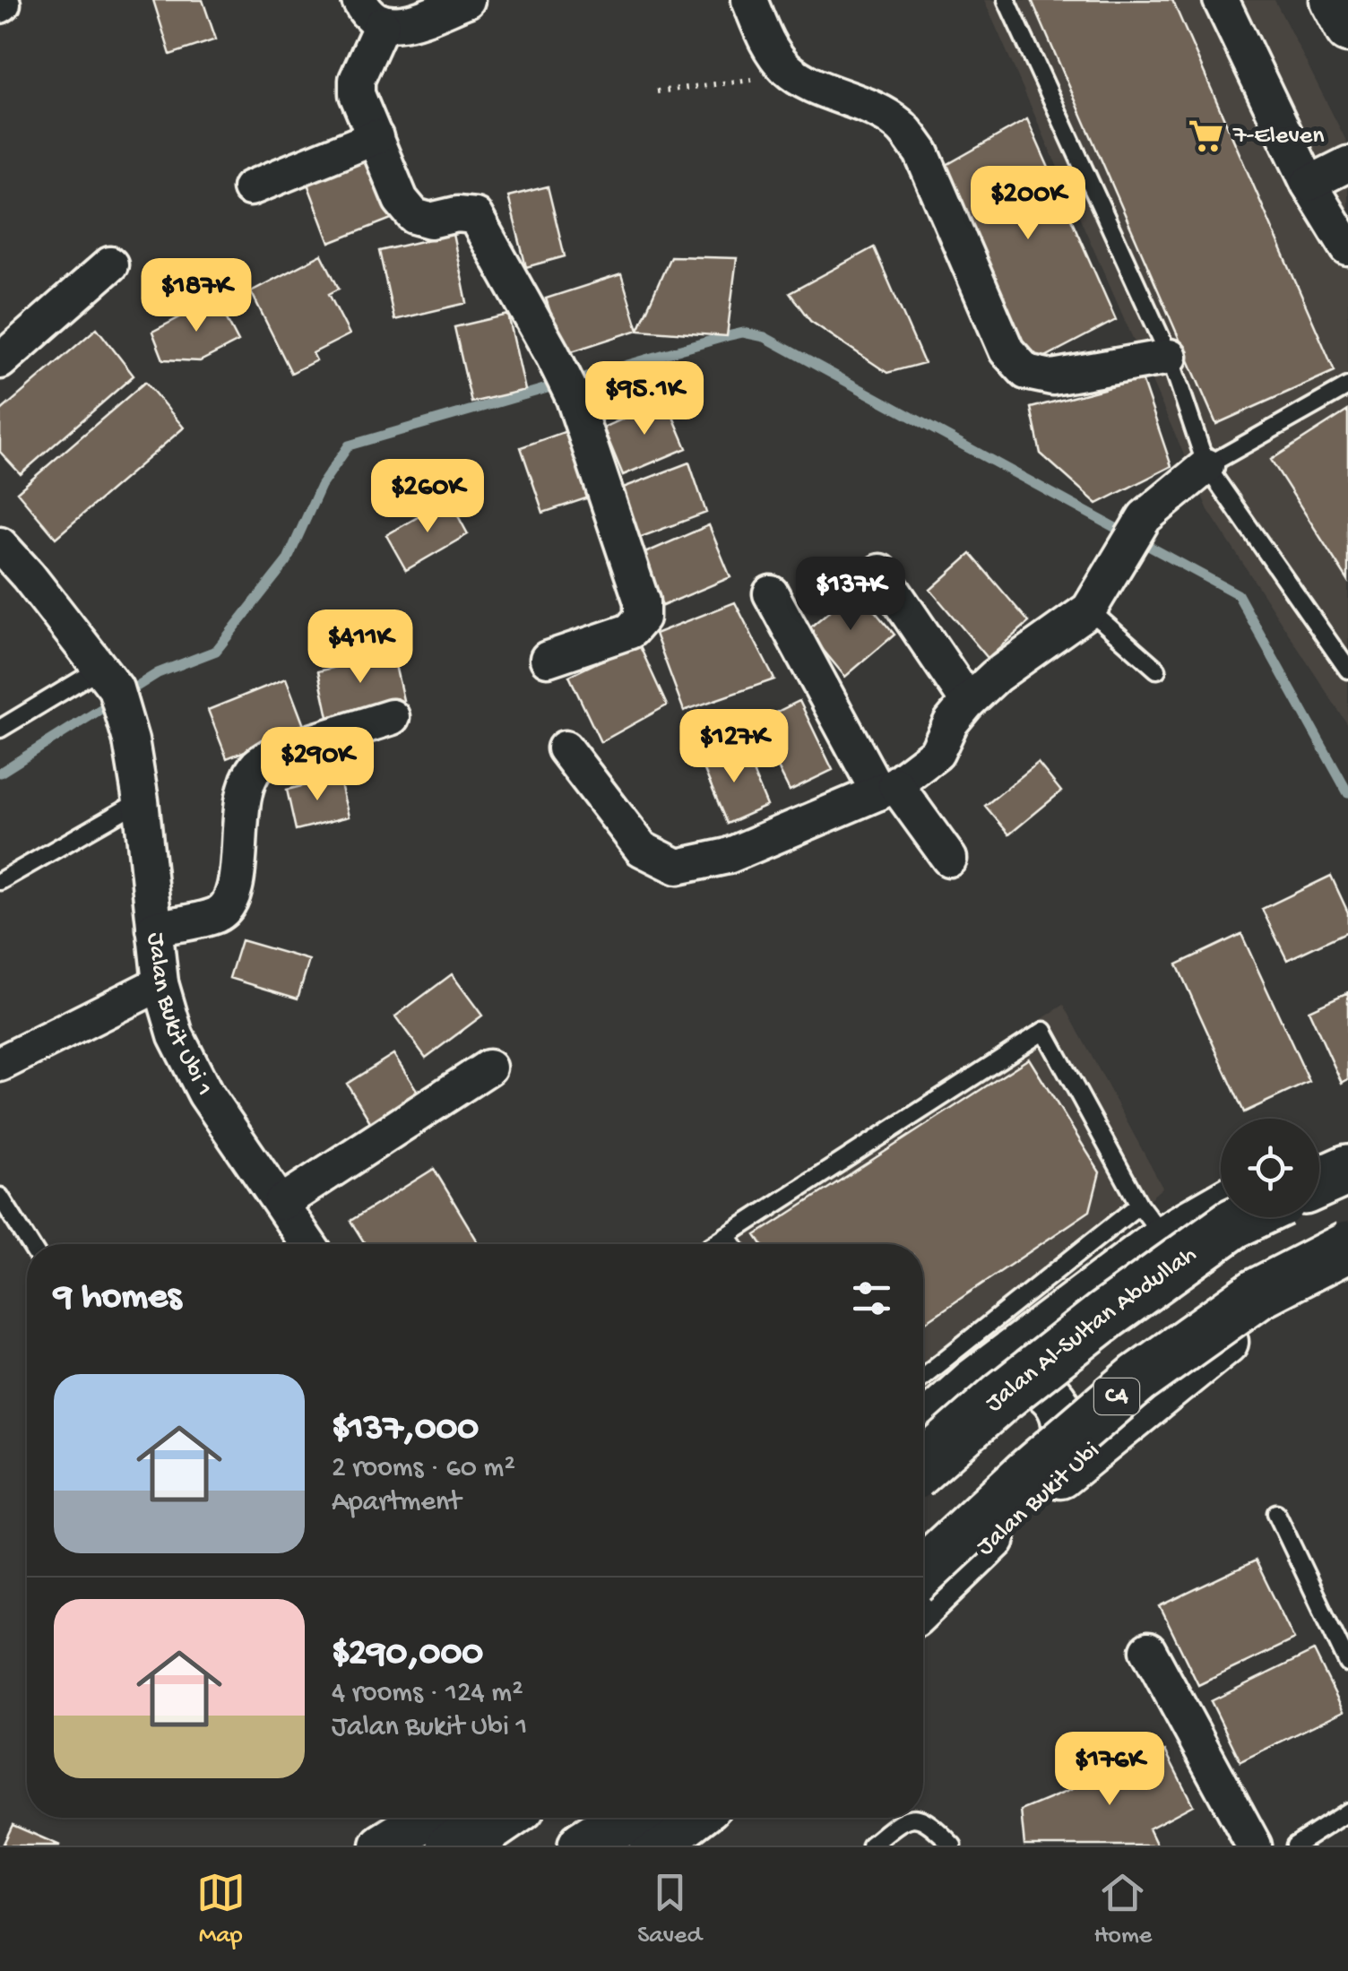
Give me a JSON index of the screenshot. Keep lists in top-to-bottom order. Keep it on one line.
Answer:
{"streets":{"main road":["Jalan Al-Sultan Abdullah","C4"],"street":["Jalan Bukit Ubi 1","Jalan Bukit Ubi"]},"places":{"supermarket":["7-Eleven"]},"page":{"price":["$200K","$187K","$95.1K","$260K","$137K","$411K","$127K","$290K","$176K"],"heading":"9 homes","list":[{"name":"$137,000","note":"2 rooms · 60 m² · Apartment"},{"name":"$290,000","note":"4 rooms · 124 m² · Jalan Bukit Ubi 1"}],"tabs":["Map","Saved","Home"]}}
